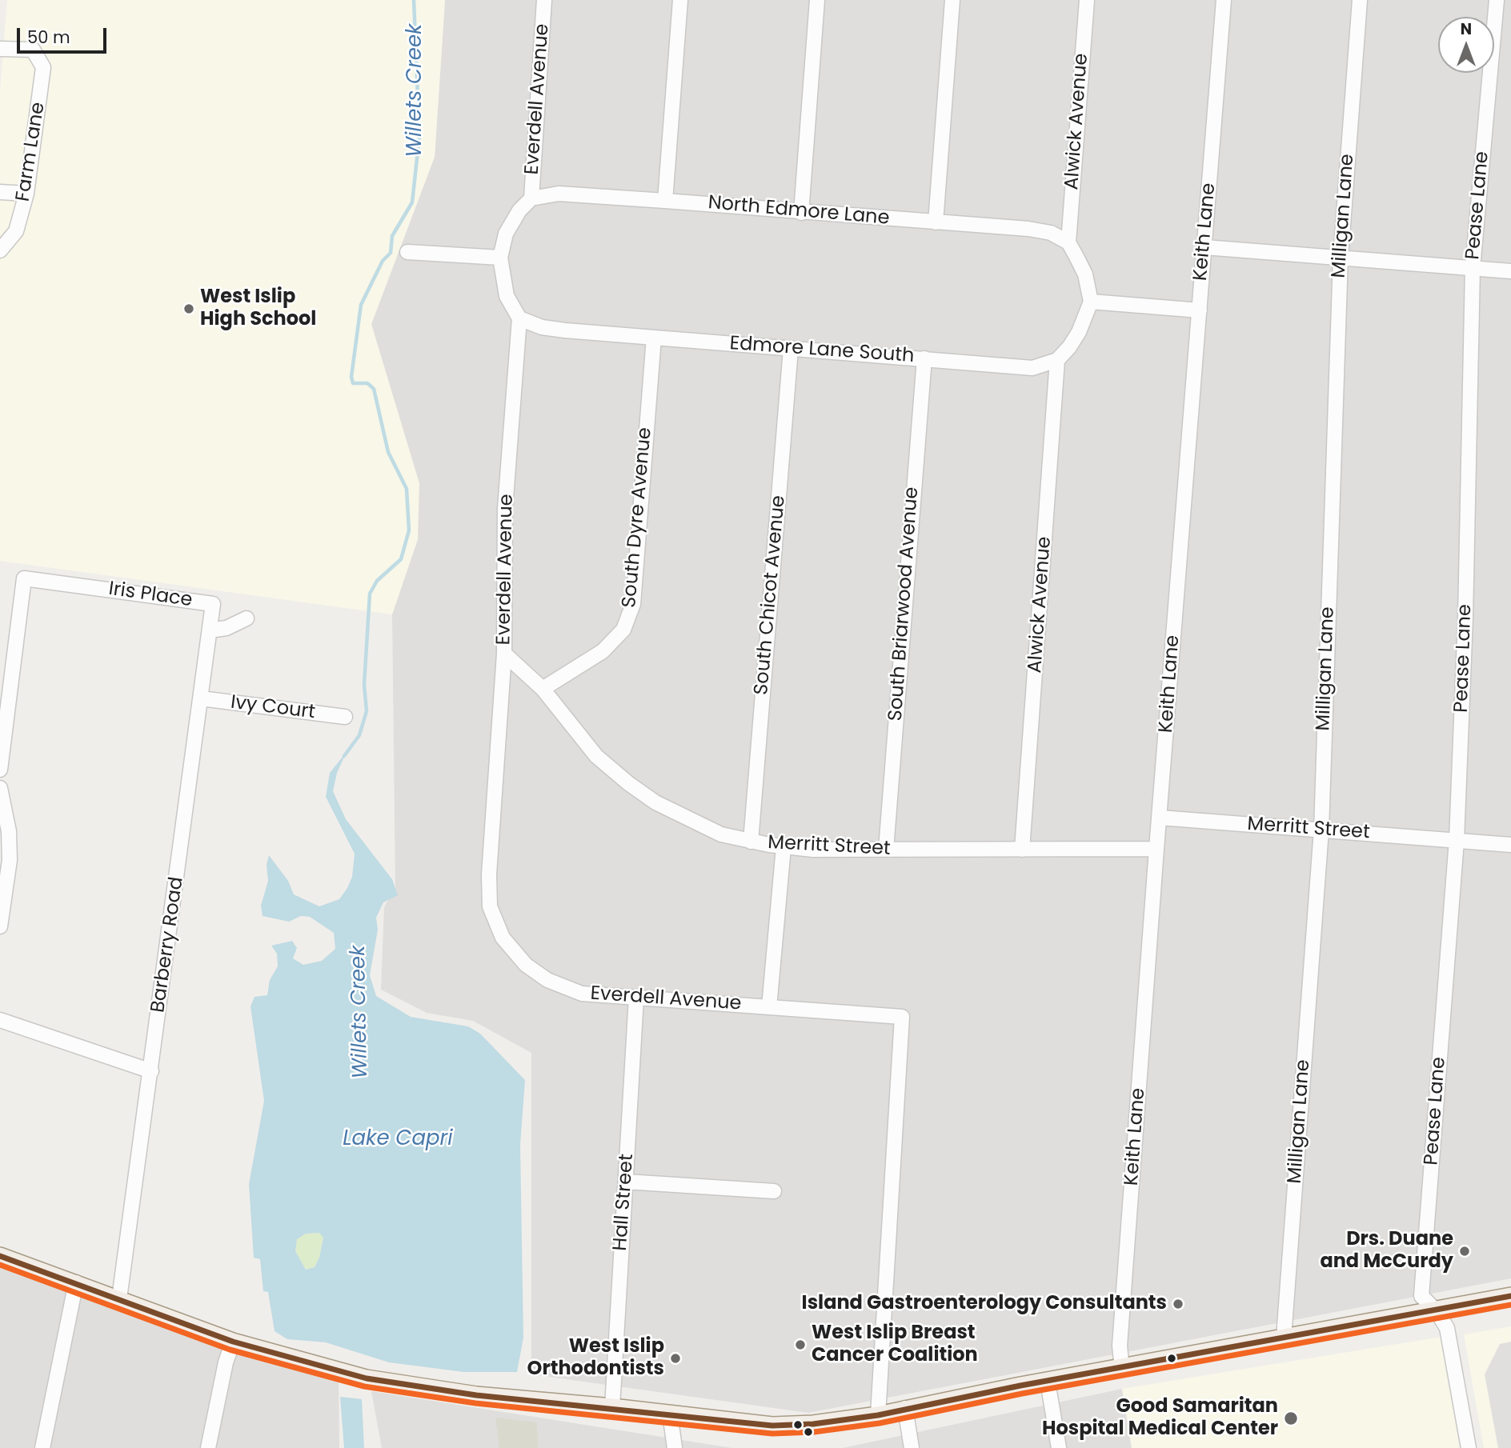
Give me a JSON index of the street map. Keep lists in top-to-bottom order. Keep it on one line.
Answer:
{"streets":{"street":["Everdell Avenue","Alwick Avenue","Farm Lane","Pease Lane","North Edmore Lane","Milligan Lane","Keith Lane","Edmore Lane South","South Dyre Avenue","Iris Place","South Chicot Avenue","South Briarwood Avenue","Ivy Court","Merritt Street","Barberry Road","Hall Street"]},"crossings":[["Everdell Avenue","North Edmore Lane"],["Everdell Avenue","Edmore Lane South"],["Everdell Avenue","Merritt Street"],["Everdell Avenue","Hall Street"],["Alwick Avenue","North Edmore Lane"],["Alwick Avenue","Edmore Lane South"],["Alwick Avenue","Merritt Street"],["Pease Lane","Merritt Street"],["Milligan Lane","Merritt Street"],["Keith Lane","Merritt Street"],["Edmore Lane South","South Dyre Avenue"],["Edmore Lane South","South Chicot Avenue"],["Edmore Lane South","South Briarwood Avenue"],["South Dyre Avenue","Merritt Street"],["Iris Place","Barberry Road"],["South Chicot Avenue","Merritt Street"],["South Briarwood Avenue","Merritt Street"],["Ivy Court","Barberry Road"]],"water":["Willets Creek","Lake Capri"],"places":["West Islip High School","Drs. Duane and McCurdy","Island Gastroenterology Consultants","West Islip Breast Cancer Coalition","West Islip Orthodontists","Good Samaritan Hospital Medical Center"],"scale_bar":"50 m","north":"top"}
